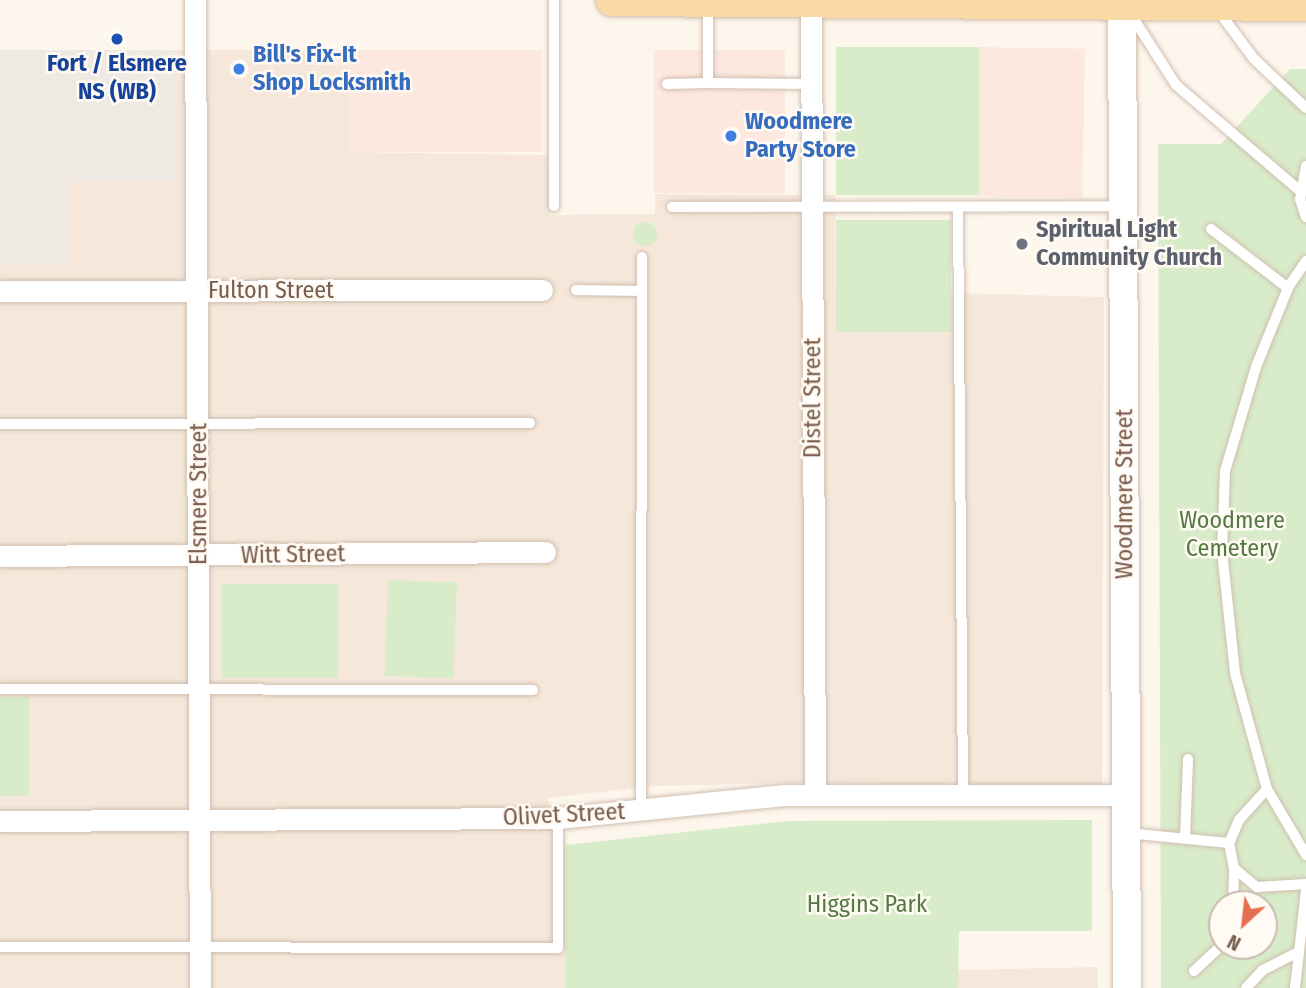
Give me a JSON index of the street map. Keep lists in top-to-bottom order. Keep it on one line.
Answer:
{"streets":{"street":["Fulton Street","Distel Street","Elsmere Street","Woodmere Street","Witt Street","Olivet Street"]},"crossings":[["Fulton Street","Elsmere Street"],["Distel Street","Olivet Street"],["Elsmere Street","Witt Street"],["Elsmere Street","Olivet Street"],["Woodmere Street","Olivet Street"]],"parks":["Woodmere Cemetery","Higgins Park"],"places":["Fort / Elsmere NS (WB)","Bill's Fix-It Shop Locksmith","Woodmere Party Store","Spiritual Light Community Church"],"north":"bottom left"}
